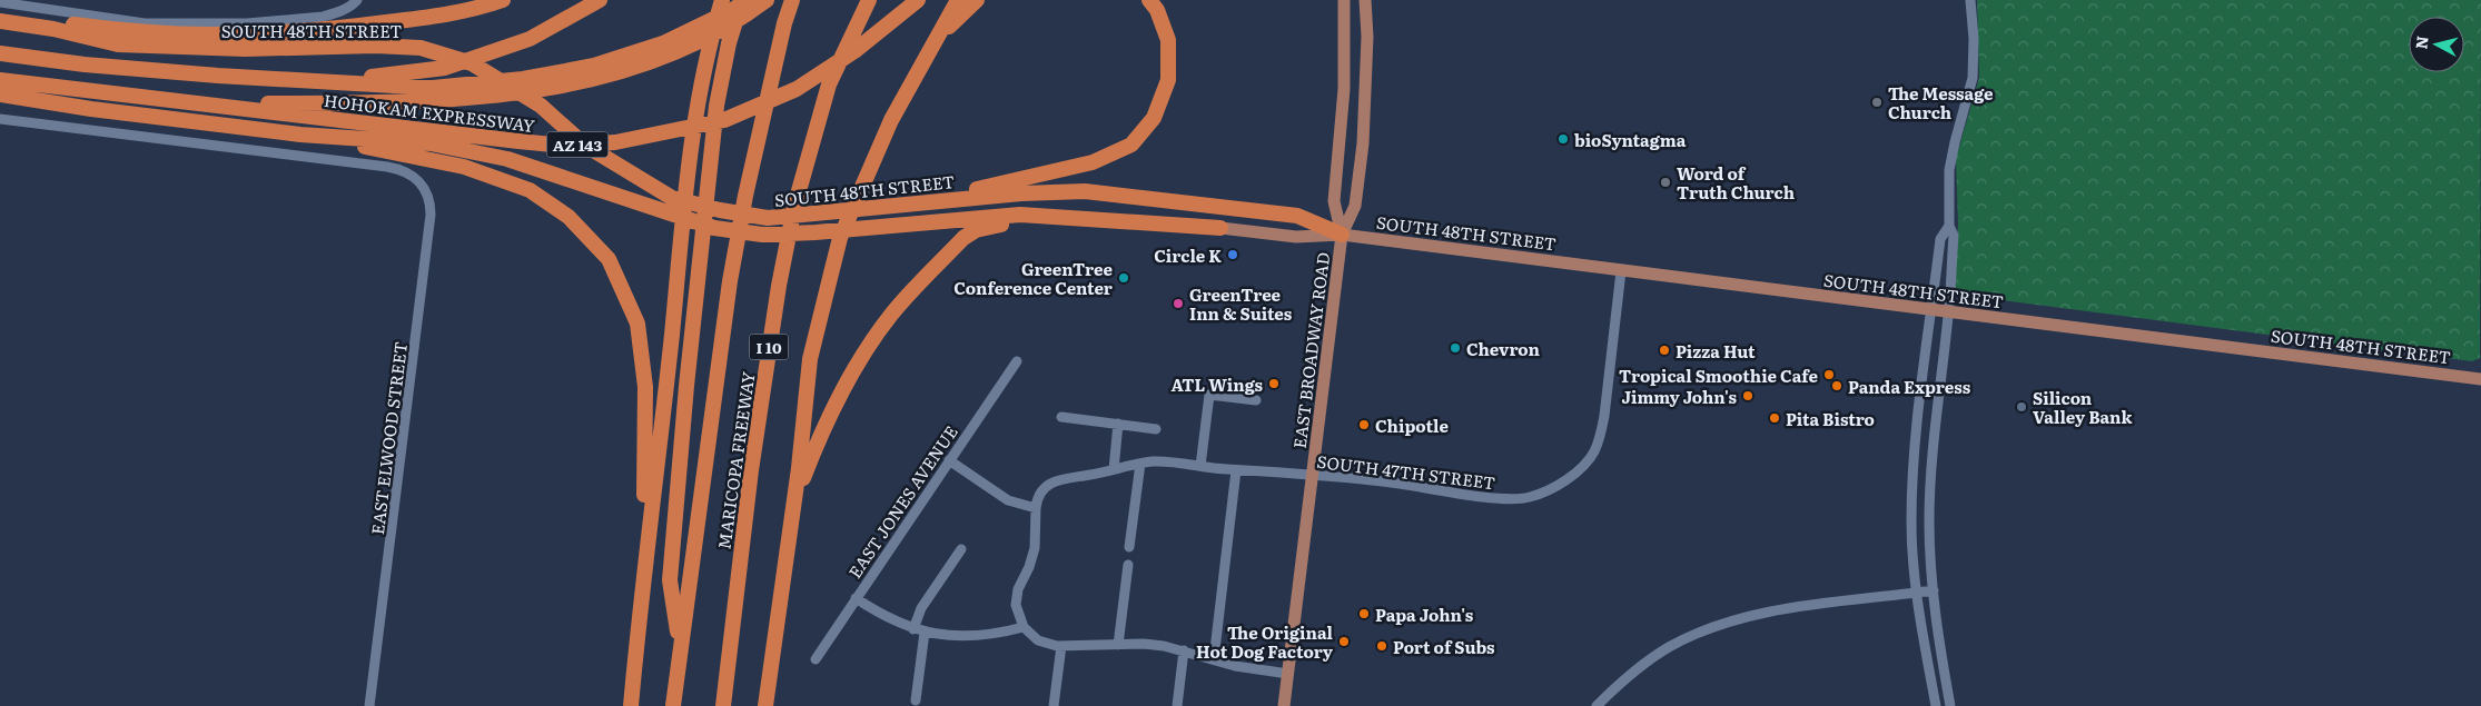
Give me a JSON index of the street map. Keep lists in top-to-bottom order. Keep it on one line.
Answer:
{"streets":{"highway":["SOUTH 48TH STREET","HOHOKAM EXPRESSWAY","AZ 143","I 10","MARICOPA FREEWAY"],"main road":["EAST BROADWAY ROAD"],"street":["EAST ELWOOD STREET","SOUTH 47TH STREET","EAST JONES AVENUE"]},"crossings":[["SOUTH 48TH STREET","EAST BROADWAY ROAD"],["SOUTH 48TH STREET","SOUTH 47TH STREET"],["EAST BROADWAY ROAD","SOUTH 47TH STREET"]],"places":["The Message Church","bioSyntagma","Word of Truth Church","Circle K","GreenTree Conference Center","GreenTree Inn & Suites","Chevron","Pizza Hut","Tropical Smoothie Cafe","ATL Wings","Panda Express","Jimmy John's","Silicon Valley Bank","Pita Bistro","Chipotle","Papa John's","The Original Hot Dog Factory","Port of Subs"],"north":"left"}
